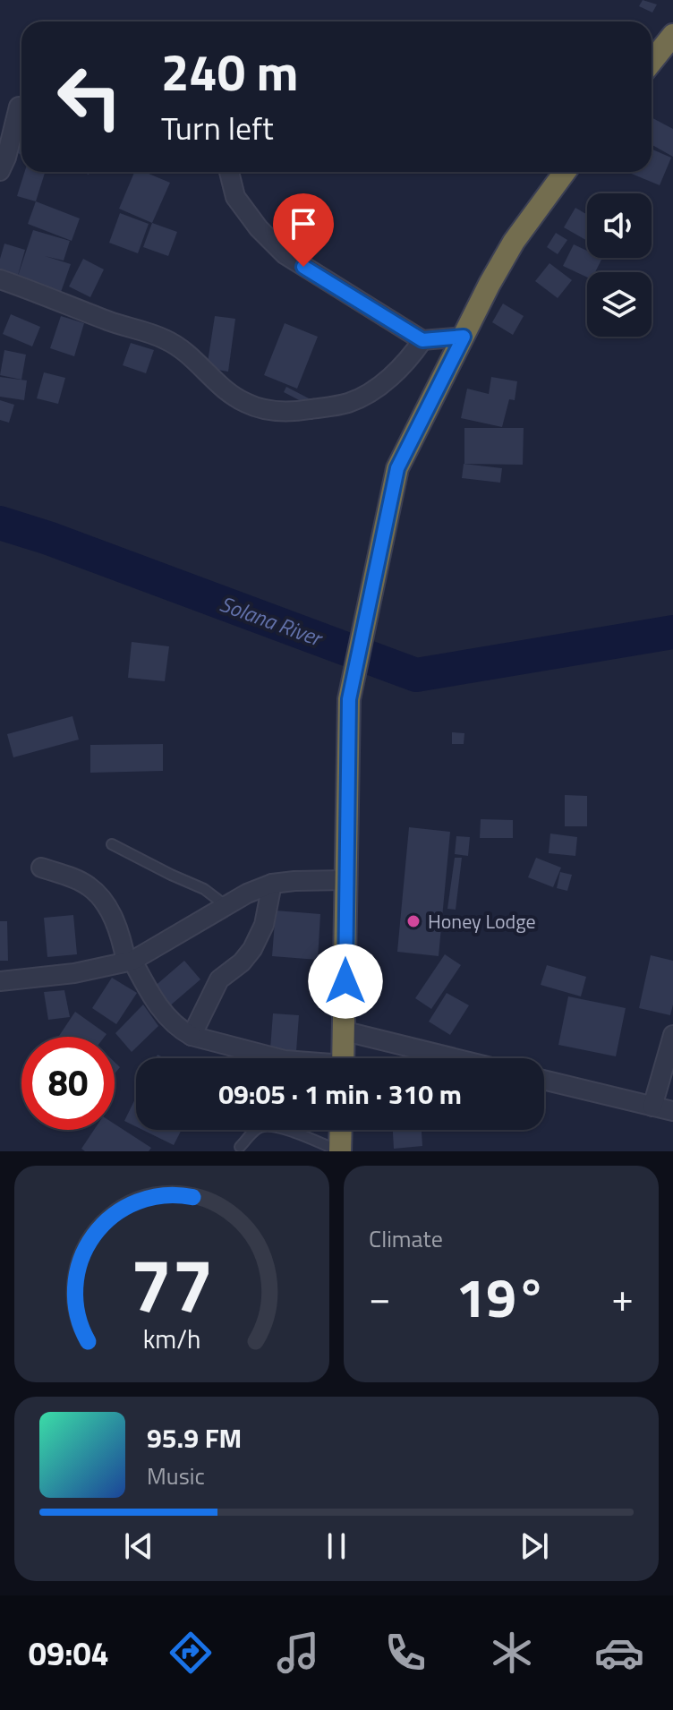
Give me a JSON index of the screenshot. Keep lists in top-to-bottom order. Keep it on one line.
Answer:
{"water":["Solana River"],"places":["Honey Lodge"],"page":{"turn":["240 m","Turn left"],"limit":"80","trip":"09:05 · 1 min · 310 m","tile":"Climate","heat":["−","19°","+"],"song":["95.9 FM","Music"],"tabs":"09:04","gauge":["77","km/h"]}}
